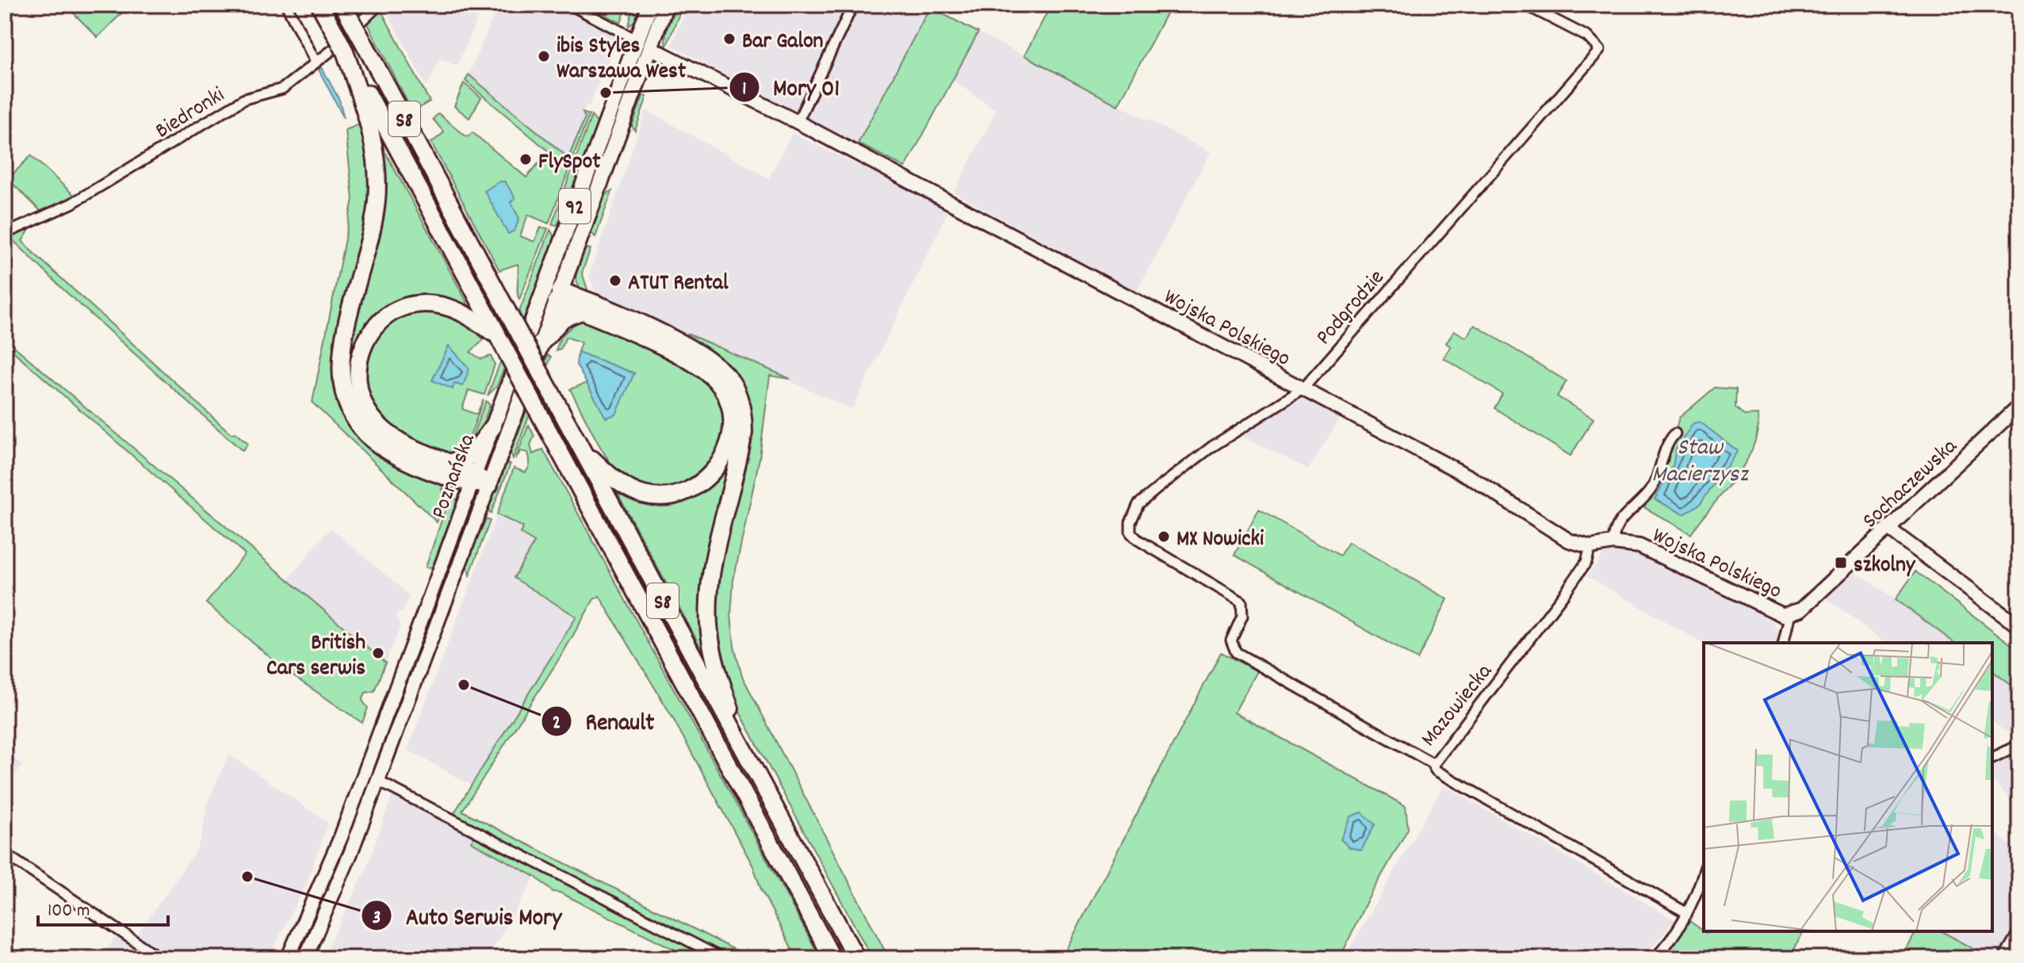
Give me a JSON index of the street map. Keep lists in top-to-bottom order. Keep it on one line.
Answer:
{"streets":{"highway":["S8"],"main road":["92","Poznańska"],"street":["Biedronki","Podgrodzie","Wojska Polskiego","Sochaczewska","Mazowiecka"]},"crossings":[["Podgrodzie","Wojska Polskiego"],["Podgrodzie","Mazowiecka"],["Wojska Polskiego","Poznańska"],["Wojska Polskiego","Sochaczewska"],["Wojska Polskiego","Mazowiecka"]],"water":["Staw Macierzysz"],"places":{"other":["Bar Galon","ibis Styles Warszawa West","Mory 01","FlySpot","ATUT Rental","MX Nowicki","British Cars serwis","Renault","Auto Serwis Mory"],"transit":["szkolny"]},"scale_bar":"100 m"}
